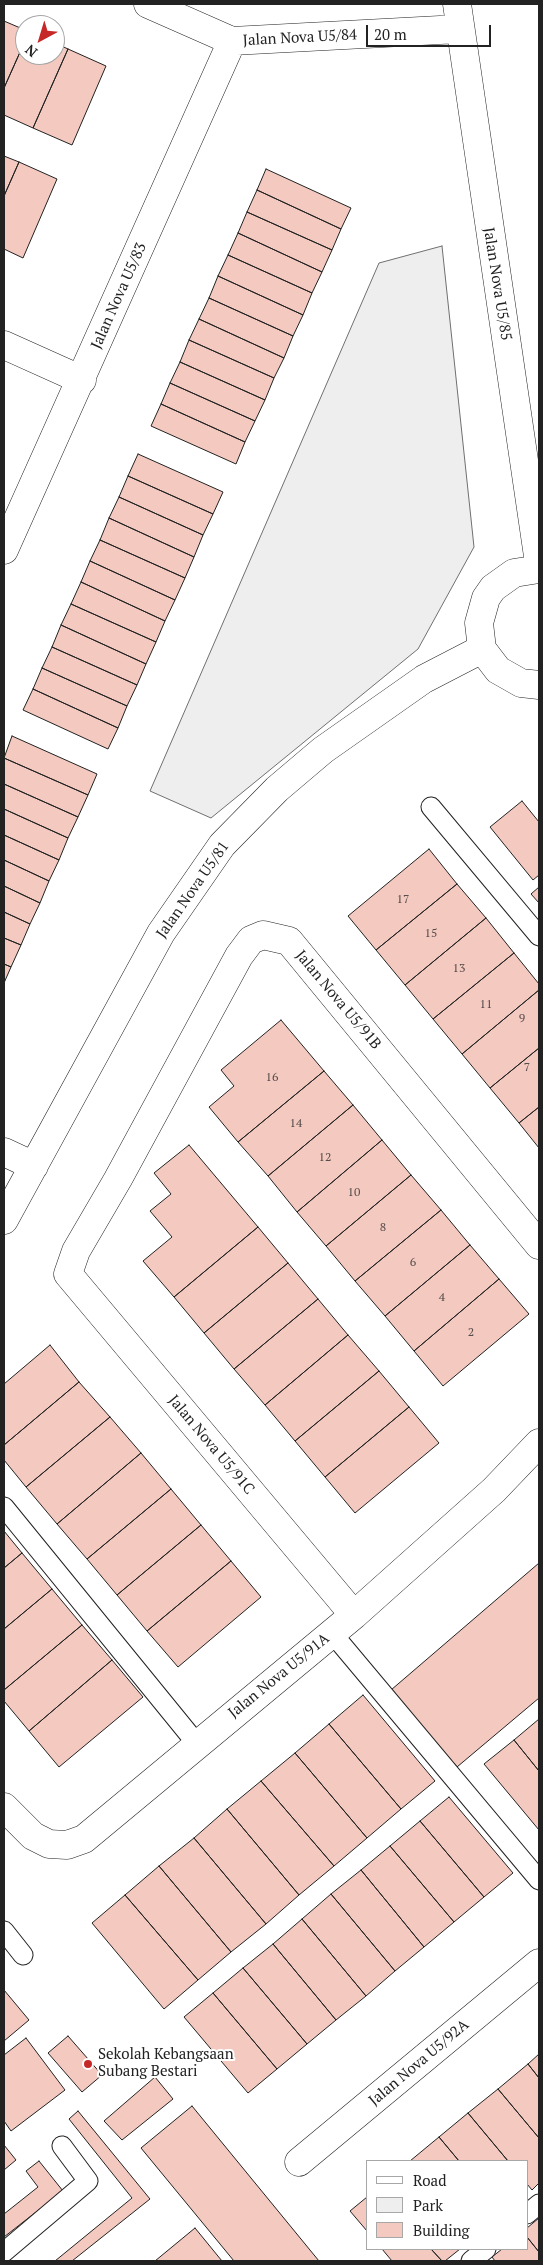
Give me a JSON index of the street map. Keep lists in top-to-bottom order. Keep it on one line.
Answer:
{"streets":{"street":["Jalan Nova U5/84","Jalan Nova U5/85","Jalan Nova U5/83","Jalan Nova U5/81","Jalan Nova U5/91B","Jalan Nova U5/91C","Jalan Nova U5/91A","Jalan Nova U5/92A"]},"crossings":[["Jalan Nova U5/84","Jalan Nova U5/85"],["Jalan Nova U5/84","Jalan Nova U5/83"],["Jalan Nova U5/91B","Jalan Nova U5/91C"],["Jalan Nova U5/91C","Jalan Nova U5/91A"]],"places":["Sekolah Kebangsaan Subang Bestari"],"house_numbers":["17","15","13","11","9","7","16","14","12","10","8","6","4","2"],"legend":["Road","Park","Building"],"scale_bar":"20 m","north":"bottom left"}
